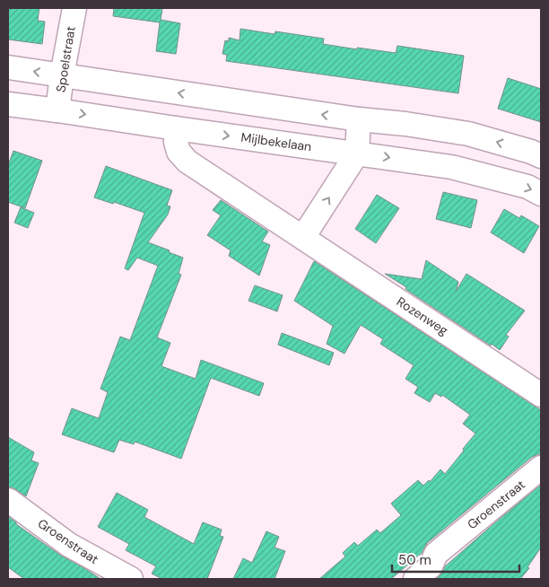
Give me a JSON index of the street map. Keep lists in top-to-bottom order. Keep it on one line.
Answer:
{"streets":{"street":["Spoelstraat","Mijlbekelaan","Rozenweg","Groenstraat"]},"crossings":[["Spoelstraat","Mijlbekelaan"],["Mijlbekelaan","Rozenweg"]],"scale_bar":"50 m"}
